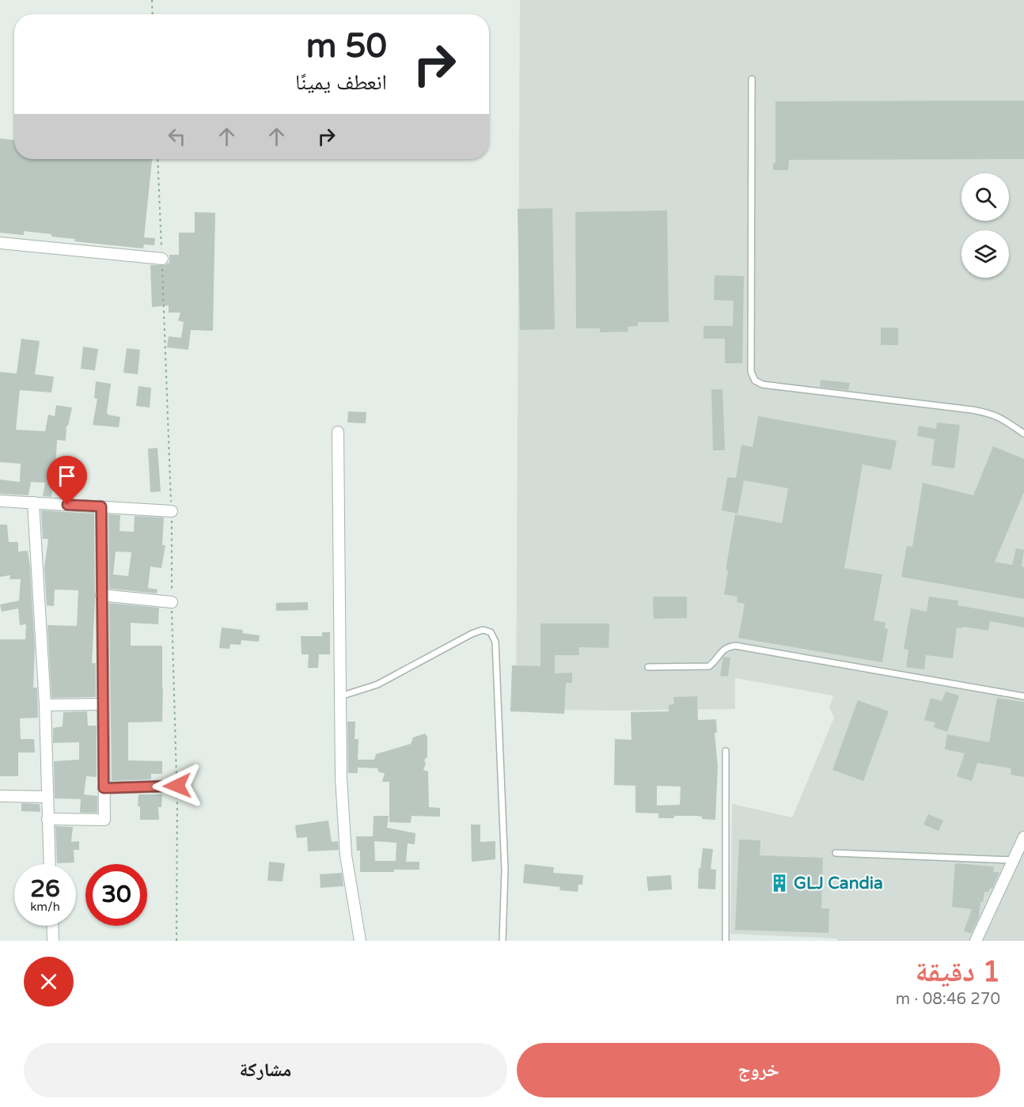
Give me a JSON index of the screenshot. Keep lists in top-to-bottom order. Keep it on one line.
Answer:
{"places":{"building":["GLJ Candia"]},"page":{"turn":["50 m","انعطف يمينًا"],"speed":"26 km/h","limit":"30","heading":["1 دقيقة","270 m · 08:46"],"buttons":["خروج","مشاركة"]}}
